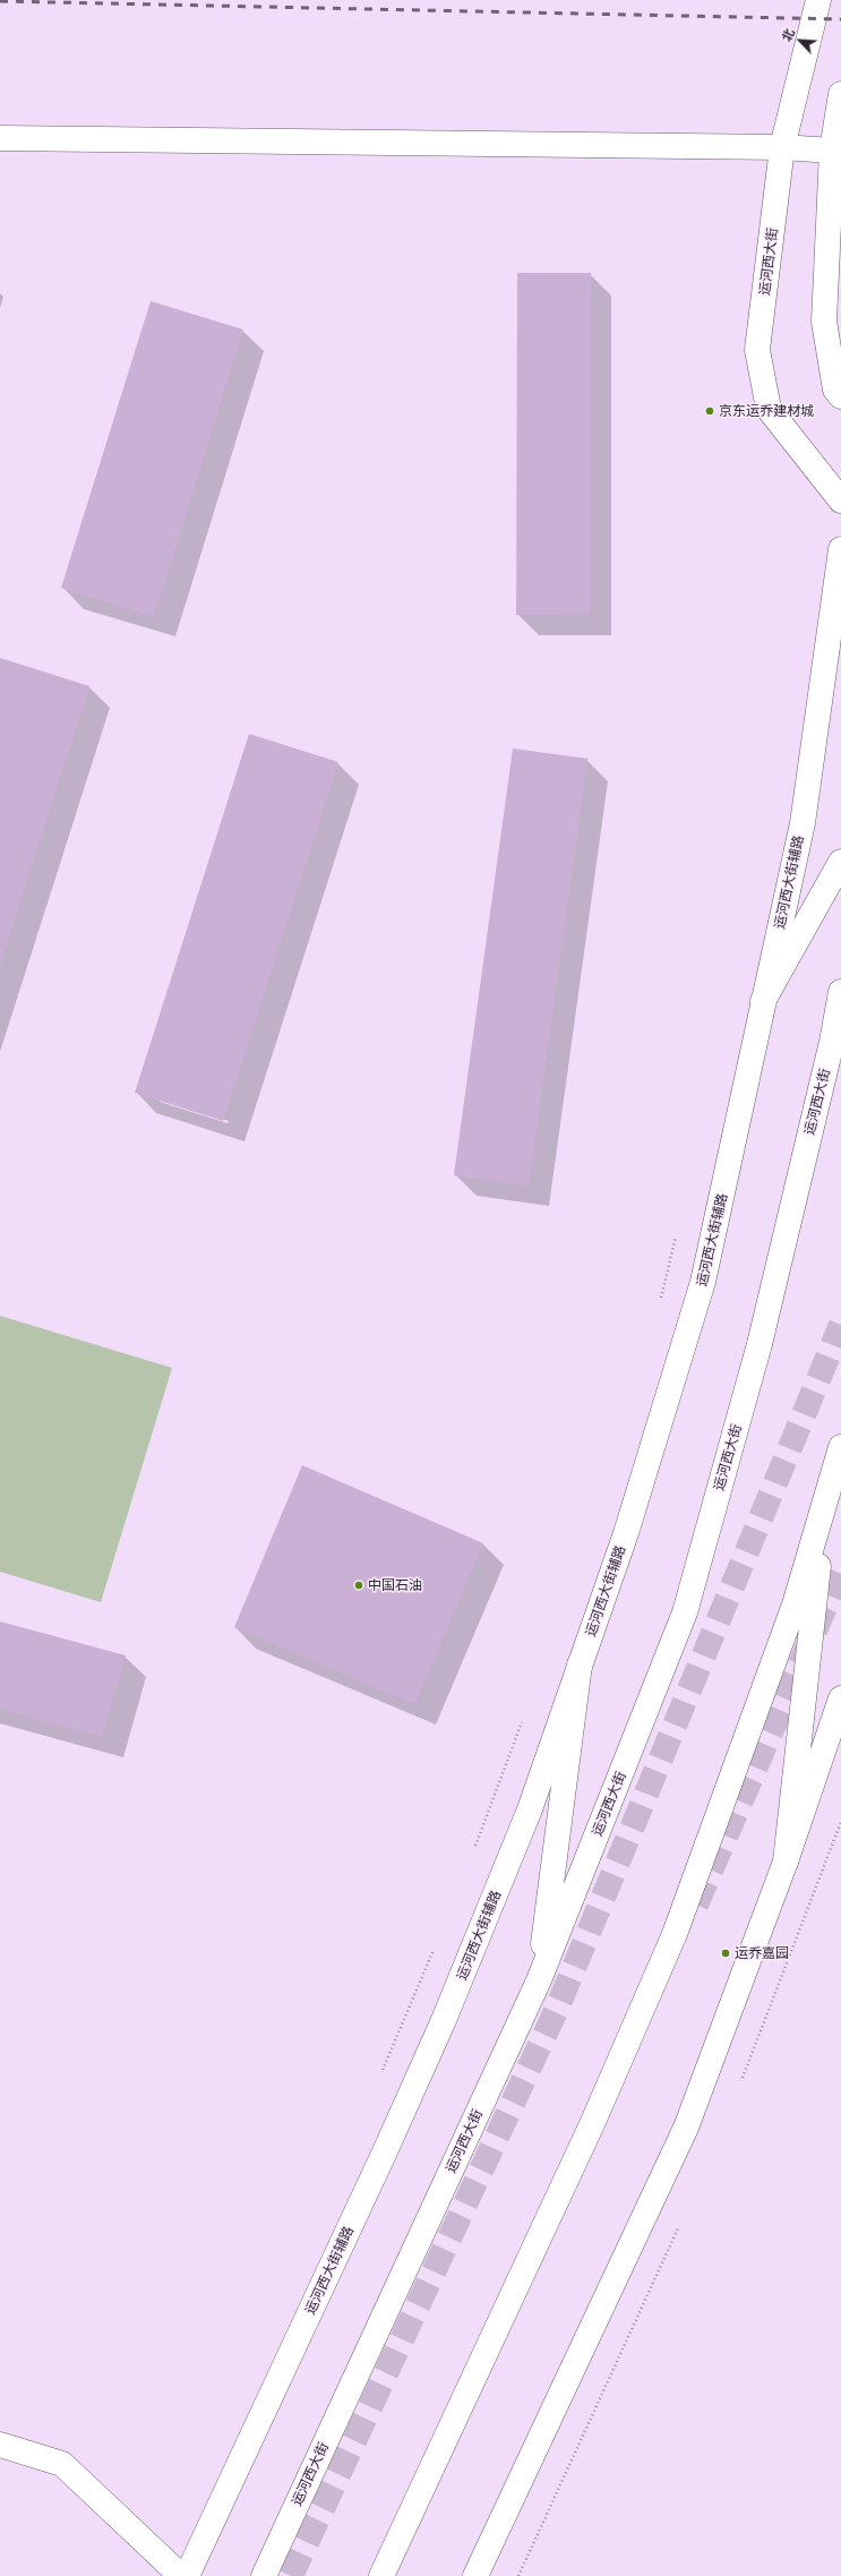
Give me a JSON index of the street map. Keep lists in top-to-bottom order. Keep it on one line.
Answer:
{"streets":{"main road":["运河西大街","运河西大街辅路"]},"places":["京东运乔建材城","中国石油","运乔嘉园"],"north":"top left"}
